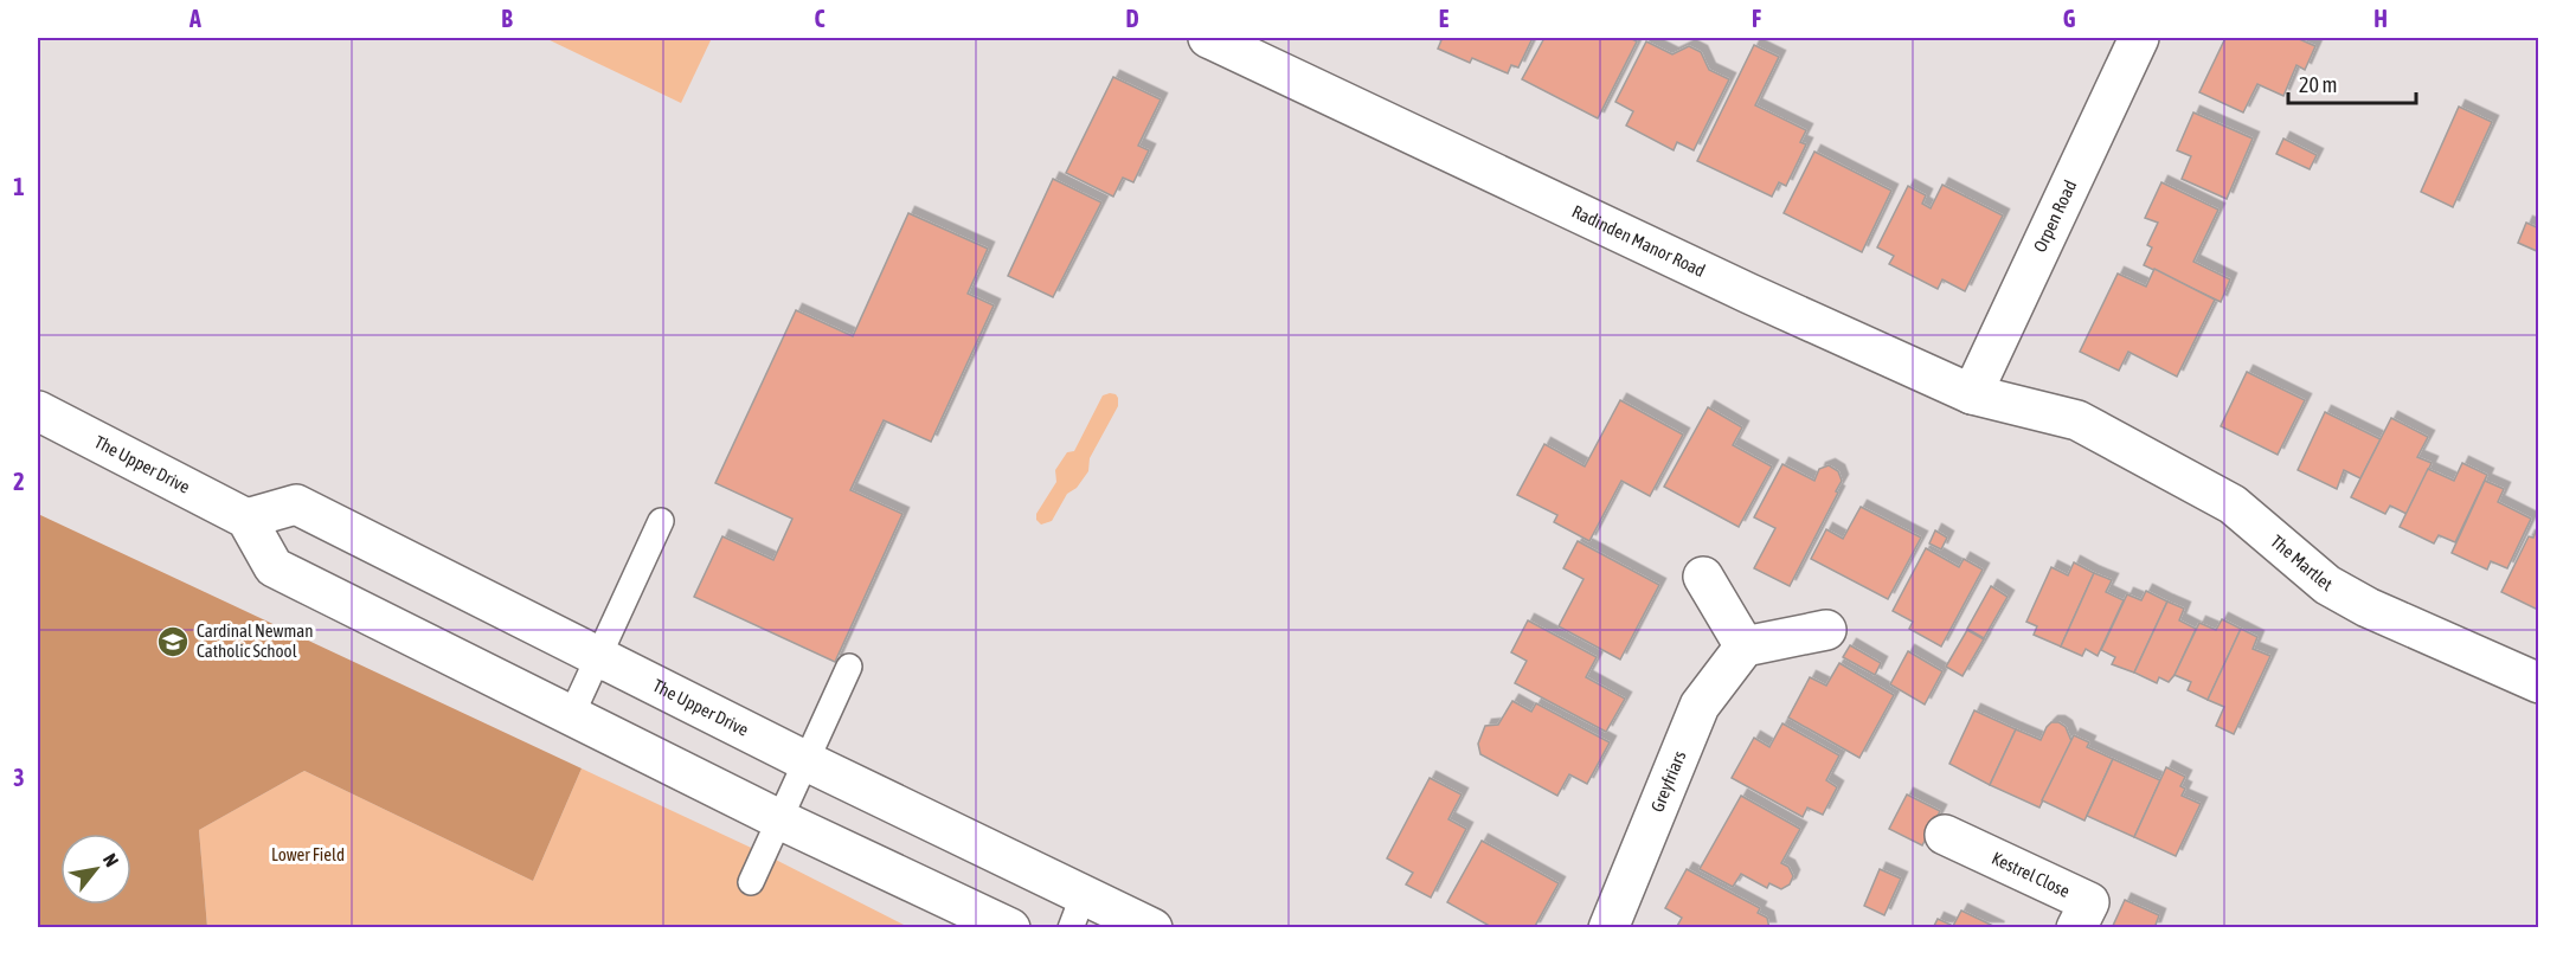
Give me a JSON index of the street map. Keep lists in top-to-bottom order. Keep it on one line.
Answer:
{"streets":{"street":["Orpen Road","Radinden Manor Road","The Upper Drive","The Martlet","Greyfriars","Kestrel Close"]},"crossings":[["Orpen Road","Radinden Manor Road"],["Radinden Manor Road","The Martlet"]],"parks":["Lower Field"],"places":{"school or university":["Cardinal Newman Catholic School"]},"scale_bar":"20 m","north":"top right","grid":{"columns":["A","B","C","D","E","F","G","H"],"rows":["1","2","3"]}}
